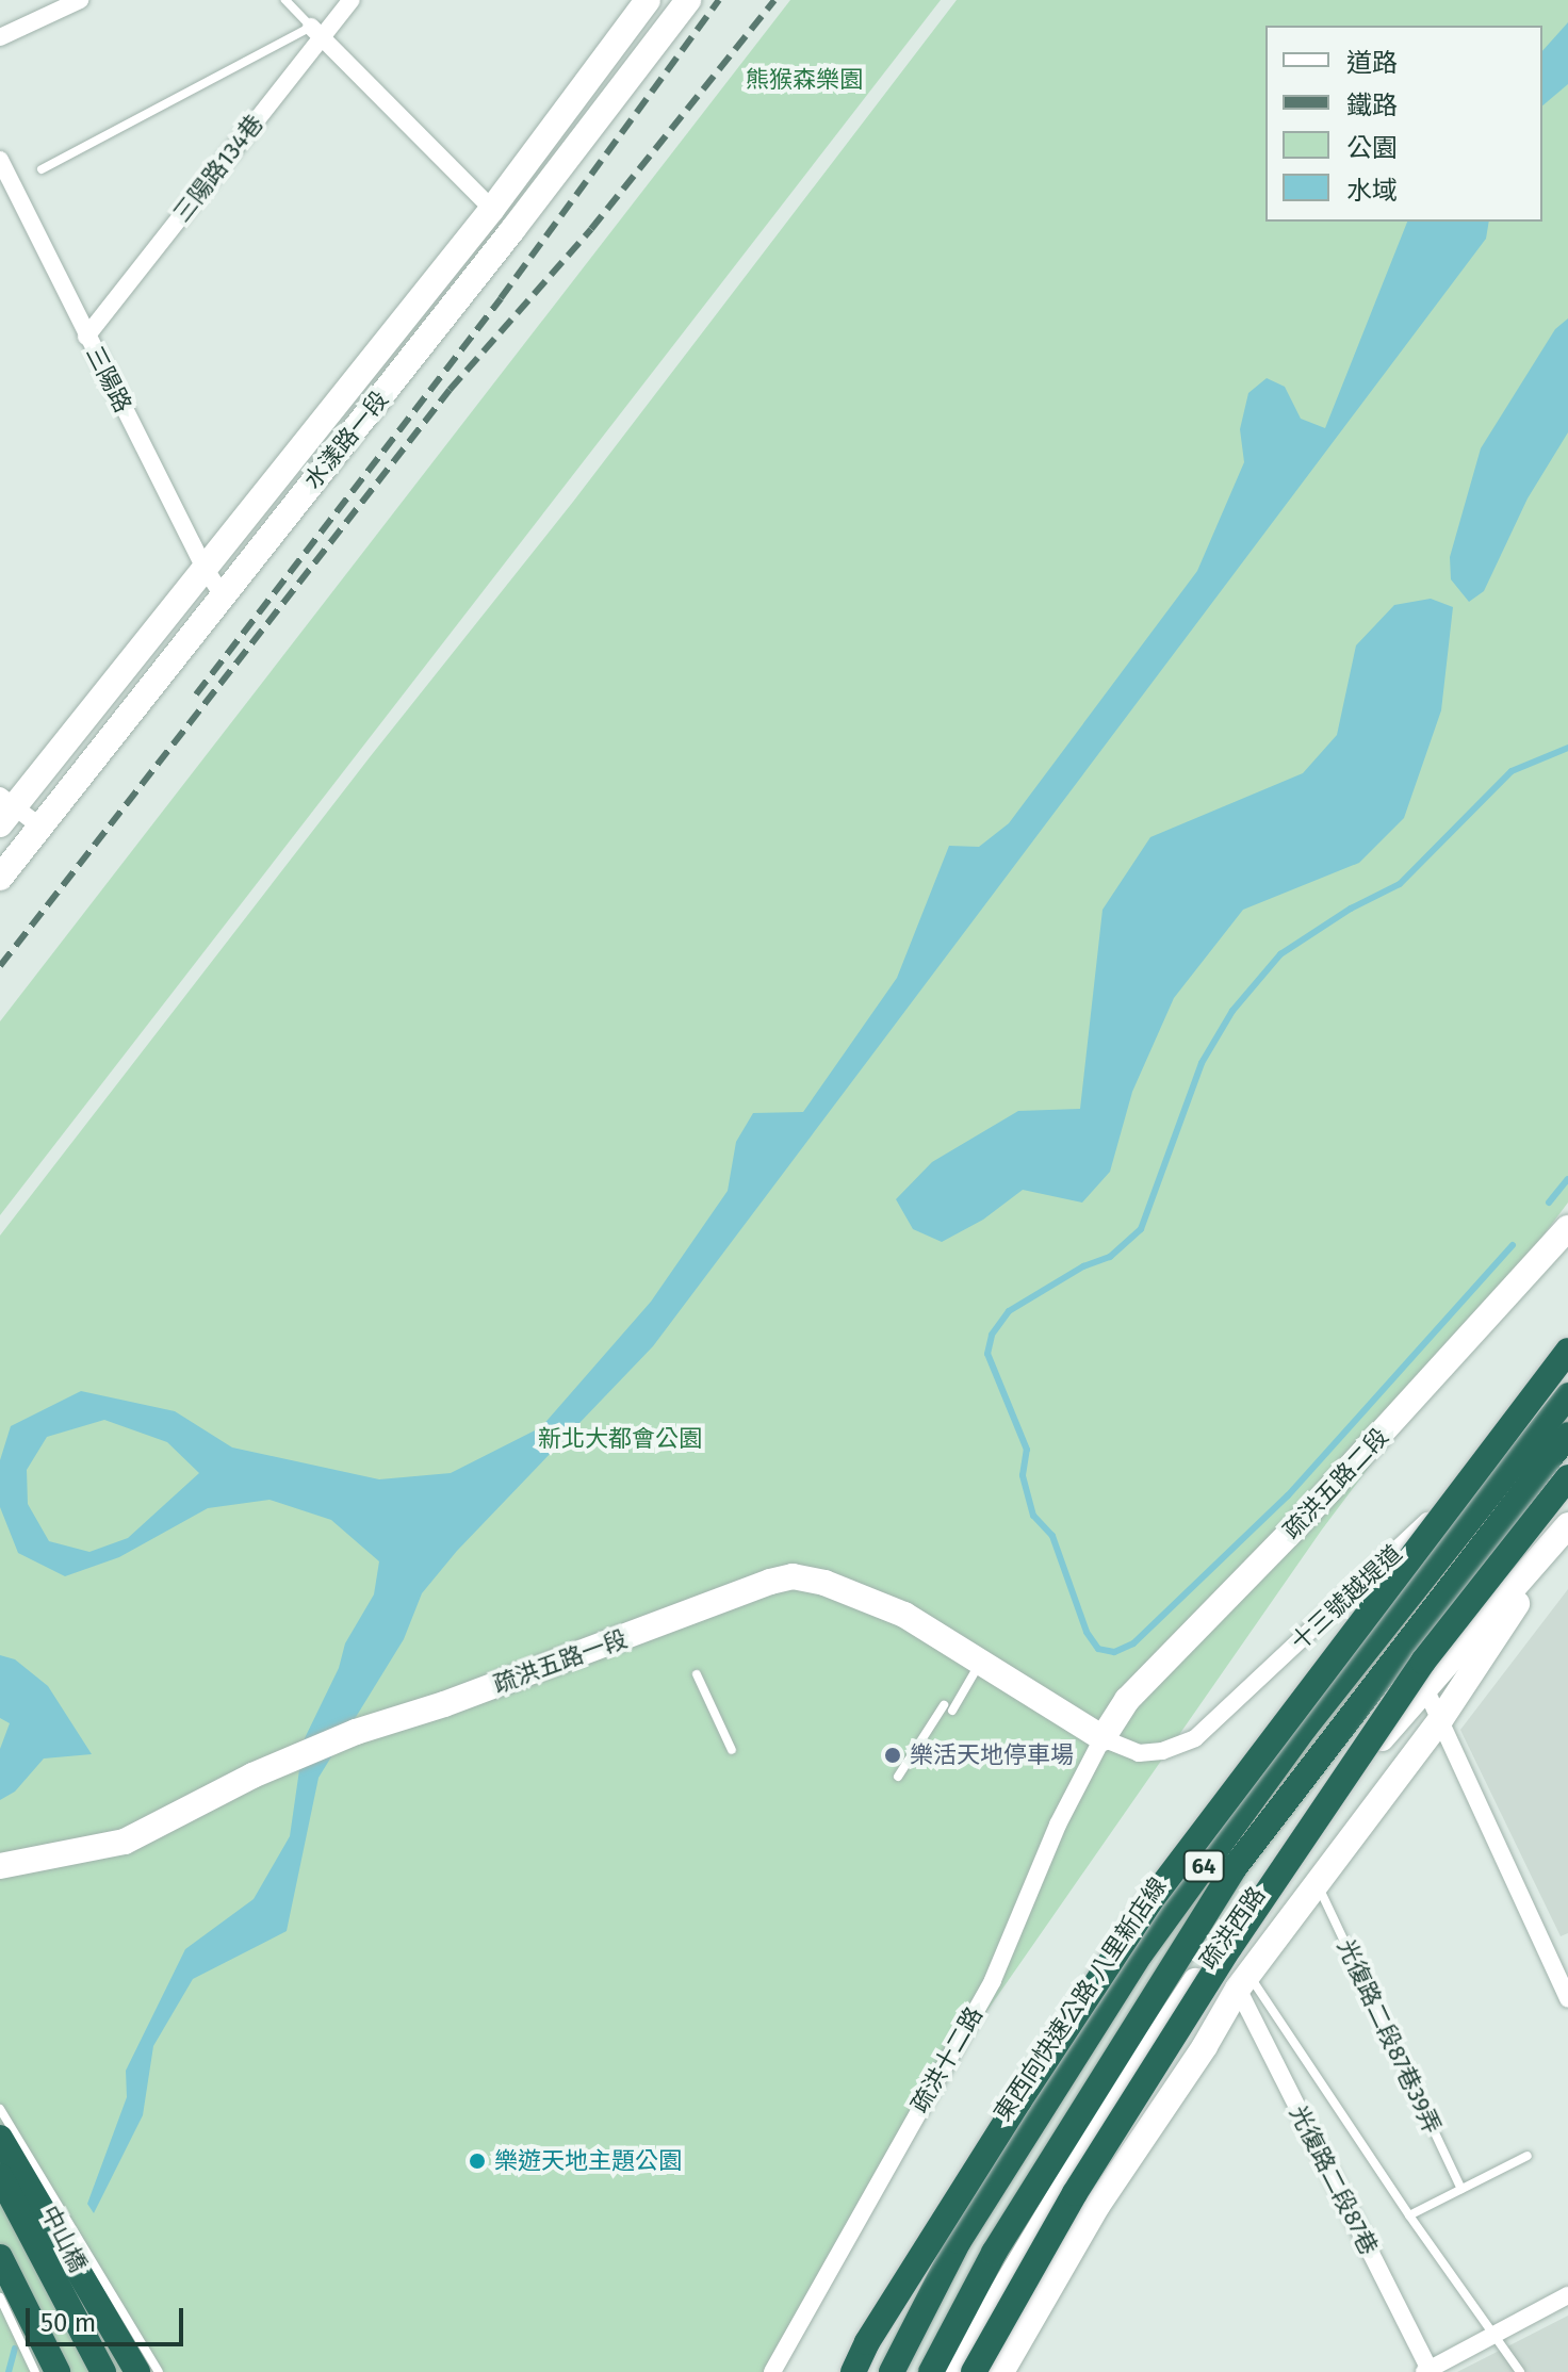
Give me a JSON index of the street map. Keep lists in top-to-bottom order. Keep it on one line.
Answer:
{"streets":{"highway":["64","東西向快速公路 八里新店線","中山橋"],"street":["三陽路134巷","三陽路","水漾路一段","疏洪五路二段","十三號越堤道","疏洪五路一段","疏洪西路","疏洪十二路","光復路二段87巷"],"lane":["光復路二段87巷39弄"]},"crossings":[["三陽路134巷","三陽路"],["三陽路","水漾路一段"],["疏洪五路二段","十三號越堤道"],["疏洪五路二段","疏洪五路一段"],["疏洪五路二段","疏洪十二路"],["十三號越堤道","疏洪五路一段"],["十三號越堤道","疏洪十二路"],["疏洪五路一段","疏洪十二路"],["64","東西向快速公路 八里新店線"],["疏洪西路","光復路二段87巷39弄"],["疏洪西路","光復路二段87巷"]],"parks":["熊猴森樂園","新北大都會公園"],"places":["樂活天地停車場","樂遊天地主題公園"],"legend":["道路","鐵路","公園","水域"],"scale_bar":"50 m"}
